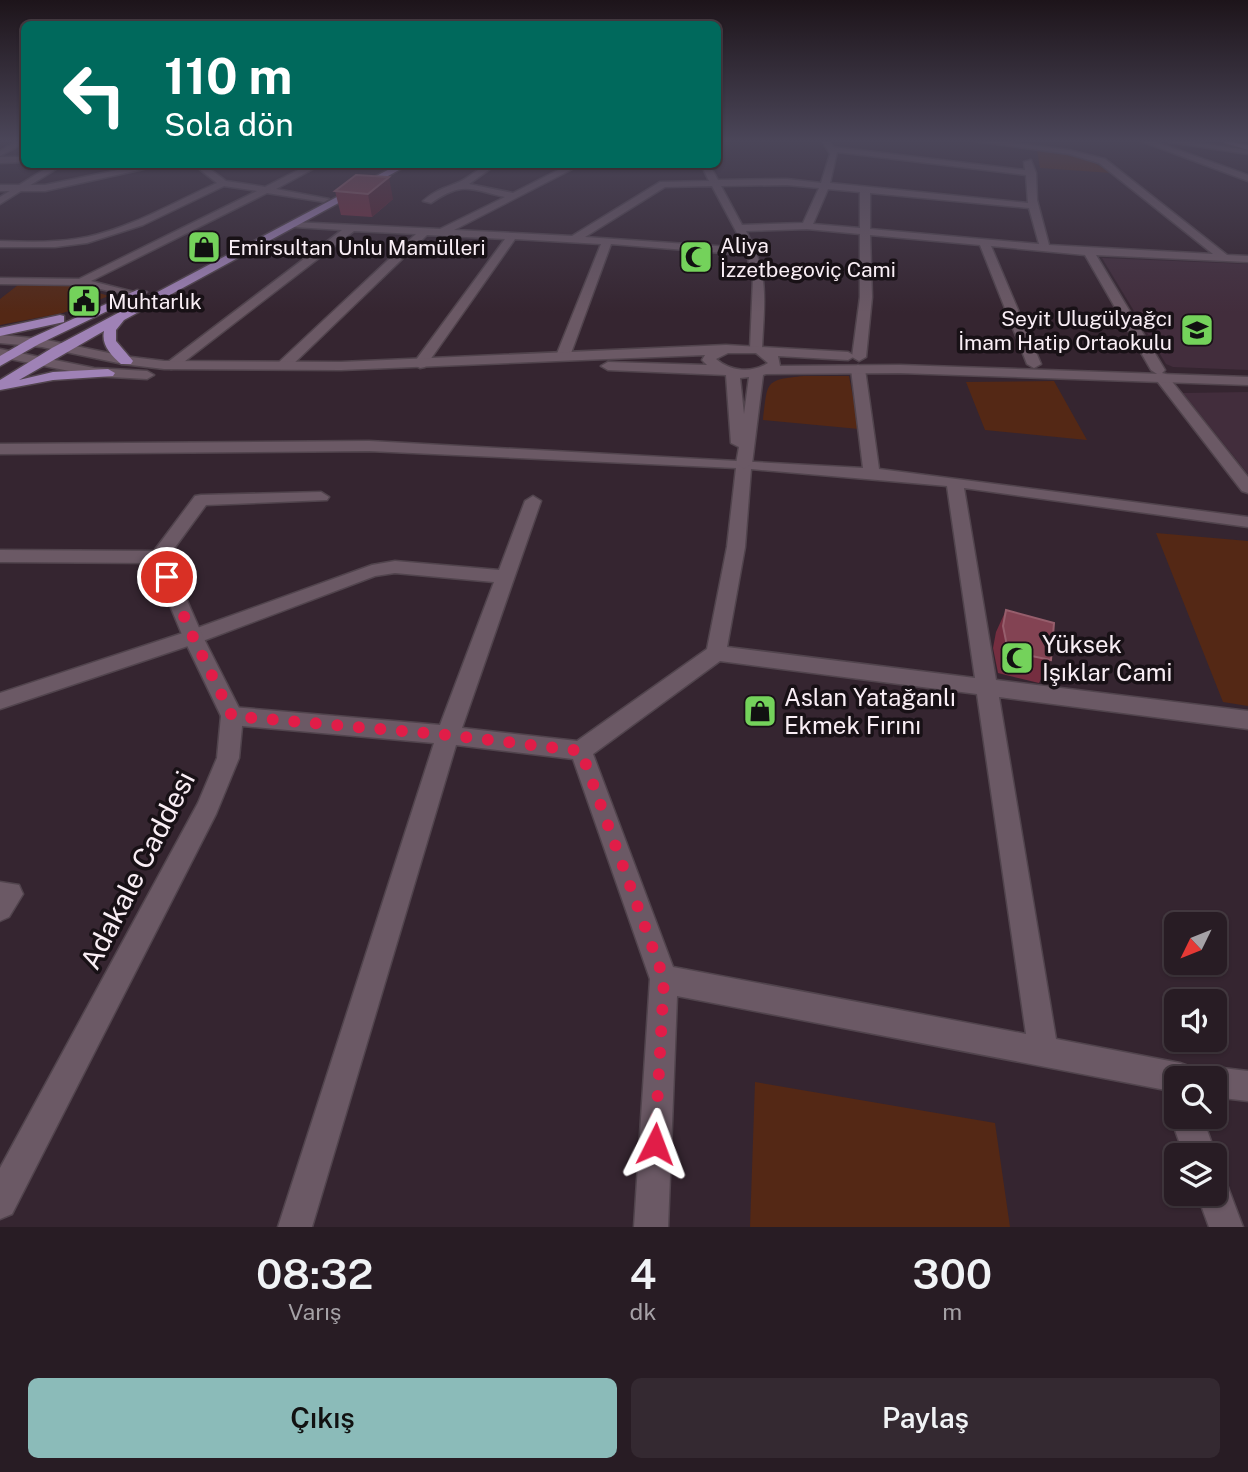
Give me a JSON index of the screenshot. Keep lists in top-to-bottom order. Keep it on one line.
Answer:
{"streets":{"street":["Adakale Caddesi"]},"places":{"shop":["Emirsultan Unlu Mamülleri","Aslan Yatağanlı Ekmek Fırını"],"mosque":["Aliya İzzetbegoviç Cami","Yüksek Işıklar Cami"],"public building":["Muhtarlık"],"school or university":["Seyit Ulugülyağcı İmam Hatip Ortaokulu"]},"north":"bottom left","page":{"turn":["110 m","Sola dön"],"eta":["08:32","Varış","4","dk","300","m"],"buttons":["Çıkış","Paylaş"]}}
